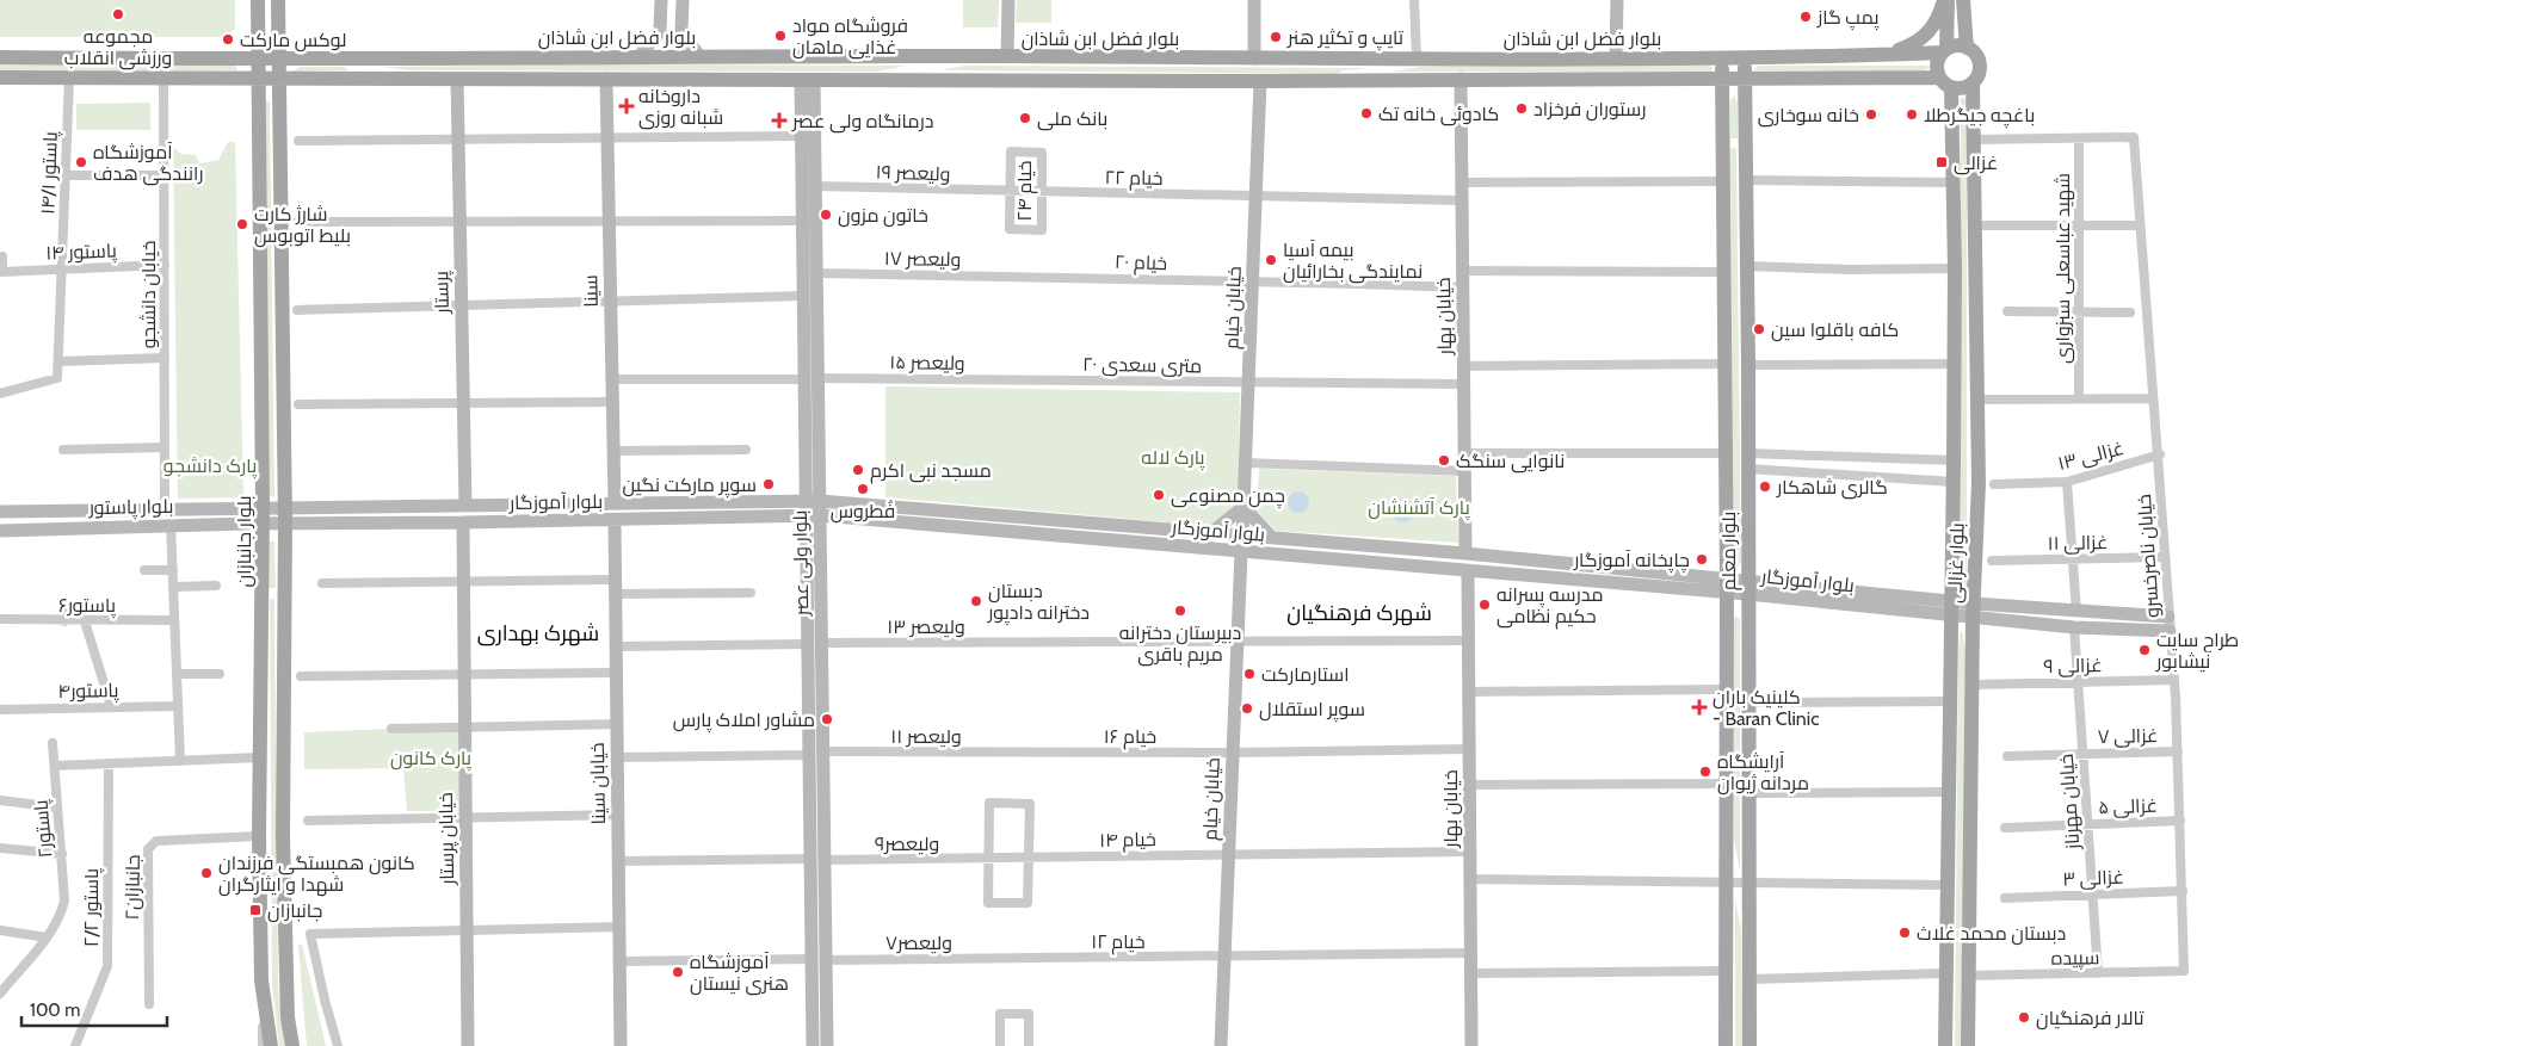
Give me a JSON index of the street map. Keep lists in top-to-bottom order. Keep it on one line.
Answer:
{"streets":{"main road":["بلوار فضل ابن شاذان","سینا","پرستار","خیابان خیام","خیابان بهار","بلوار آموزگار","بلوار پاستور","بلوار جانبازان","بلوار معلم","بلوار ولی عصر","بلوار غزالی","خیابان سینا","خیابان پرستار"],"street":["پاستور ۱۴/۱","ولیعصر ۱۹","خیام ۲۲","خیام ۲۴","پاستور ۱۴","ولیعصر ۱۷","خیام ۲۰","شهید عباسعلی سبزواری","خیابان دانشجو","ولیعصر ۱۵","۲۰ متری سعدی","غزالی ۱۳","غزالی ۱۱","خیابان ناصرخسرو","پاستور۶","ولیعصر ۱۳","غزالی ۹","پاستور۴","ولیعصر ۱۱","خیام ۱۶","غزالی ۷","خیابان مهرناز","غزالی ۵","پاستور۲","خیام ۱۴","ولیعصر۹","غزالی ۳","جانبازان۲","پاستور ۲/۲","خیام ۱۲","ولیعصر۷","سپیده"]},"crossings":[["بلوار فضل ابن شاذان","پاستور ۱۴/۱"],["بلوار فضل ابن شاذان","سینا"],["بلوار فضل ابن شاذان","پرستار"],["بلوار فضل ابن شاذان","خیابان دانشجو"],["بلوار فضل ابن شاذان","خیابان خیام"],["بلوار فضل ابن شاذان","خیابان بهار"],["بلوار فضل ابن شاذان","بلوار جانبازان"],["بلوار فضل ابن شاذان","بلوار معلم"],["بلوار فضل ابن شاذان","بلوار ولی عصر"],["بلوار فضل ابن شاذان","بلوار غزالی"],["پاستور ۱۴/۱","پاستور ۱۴"],["ولیعصر ۱۹","خیام ۲۲"],["ولیعصر ۱۹","خیام ۲۴"],["ولیعصر ۱۹","بلوار ولی عصر"],["خیام ۲۲","خیام ۲۴"],["خیام ۲۲","خیابان خیام"],["خیام ۲۲","خیابان بهار"],["پاستور ۱۴","خیابان دانشجو"],["ولیعصر ۱۷","خیام ۲۰"],["ولیعصر ۱۷","بلوار ولی عصر"],["خیام ۲۰","خیابان خیام"],["خیام ۲۰","خیابان بهار"],["شهید عباسعلی سبزواری","خیابان ناصرخسرو"],["سینا","ولیعصر ۱۵"],["سینا","بلوار آموزگار"],["پرستار","بلوار آموزگار"],["خیابان دانشجو","بلوار پاستور"],["خیابان خیام","۲۰ متری سعدی"],["خیابان خیام","بلوار آموزگار"],["خیابان خیام","ولیعصر ۱۳"],["خیابان خیام","خیام ۱۶"],["خیابان خیام","خیام ۱۴"],["خیابان خیام","خیام ۱۲"],["خیابان بهار","۲۰ متری سعدی"],["خیابان بهار","بلوار آموزگار"],["خیابان بهار","ولیعصر ۱۳"],["خیابان بهار","خیام ۱۶"],["خیابان بهار","خیام ۱۴"],["خیابان بهار","خیام ۱۲"],["ولیعصر ۱۵","۲۰ متری سعدی"],["ولیعصر ۱۵","بلوار ولی عصر"],["غزالی ۱۳","خیابان ناصرخسرو"],["بلوار آموزگار","بلوار پاستور"],["بلوار آموزگار","بلوار جانبازان"],["بلوار آموزگار","بلوار معلم"],["بلوار آموزگار","خیابان ناصرخسرو"],["بلوار آموزگار","بلوار ولی عصر"],["بلوار آموزگار","بلوار غزالی"],["بلوار آموزگار","خیابان سینا"],["بلوار آموزگار","خیابان مهرناز"],["بلوار آموزگار","خیابان پرستار"],["بلوار پاستور","بلوار جانبازان"],["بلوار جانبازان","جانبازان۲"],["غزالی ۱۱","خیابان ناصرخسرو"],["خیابان ناصرخسرو","غزالی ۹"],["خیابان ناصرخسرو","غزالی ۷"],["خیابان ناصرخسرو","غزالی ۵"],["خیابان ناصرخسرو","غزالی ۳"],["خیابان ناصرخسرو","سپیده"],["بلوار ولی عصر","ولیعصر ۱۳"],["بلوار ولی عصر","ولیعصر ۱۱"],["بلوار ولی عصر","ولیعصر۹"],["بلوار ولی عصر","ولیعصر۷"],["بلوار غزالی","غزالی ۹"],["بلوار غزالی","سپیده"],["ولیعصر ۱۳","خیابان سینا"],["غزالی ۹","خیابان مهرناز"],["ولیعصر ۱۱","خیام ۱۶"],["غزالی ۷","خیابان مهرناز"],["خیابان مهرناز","غزالی ۵"],["خیابان مهرناز","غزالی ۳"],["خیابان مهرناز","سپیده"],["خیام ۱۴","ولیعصر۹"],["خیام ۱۲","ولیعصر۷"]],"districts":["شهرک فرهنگیان","شهرک بهداری"],"parks":["پارک لاله","پارک دانشجو","پارک آتشنشان","پارک کانون"],"places":{"other":["مجموعه ورزشی انقلاب","پمپ گاز","فروشگاه مواد غذایی ماهان","تایپ و تکثیر هنر","لوکس مارکت","رستوران فرخزاد","کادوئی خانه تک","خانه سوخاری","باغچه جیگرطلا","بانک ملی","آموزشگاه رانندگی هدف","خاتون مزون","شارژ کارت بلیط اتوبوس","بیمه آسیا نمایندگی بخارائیان","کافه باقلوا سین","نانوایی سنگک","مسجد نبی اکرم","سوپر مارکت نگین","گالری شاهکار","فُطروس","چمن مصنوعی","چاپخانه آموزگار","دبستان دخترانه دادپور","مدرسه پسرانه حکیم نظامی","دبیرستان دخترانه مریم باقری","طراح سایت نیشابور","استارمارکت","سوپر استقلال","مشاور املاک پارس","آرایشگاه مردانه ژیوان","کانون همبستگی فرزندان شهدا و ایثارگران","دبستان محمد غلاث","آموزشگاه هنری نیستان","تالار فرهنگیان"],"health":["داروخانه شبانه روزی","درمانگاه ولی عصر","کلینیک باران - Baran Clinic"],"transit":["غزالی","جانبازان"]},"scale_bar":"100 m"}
